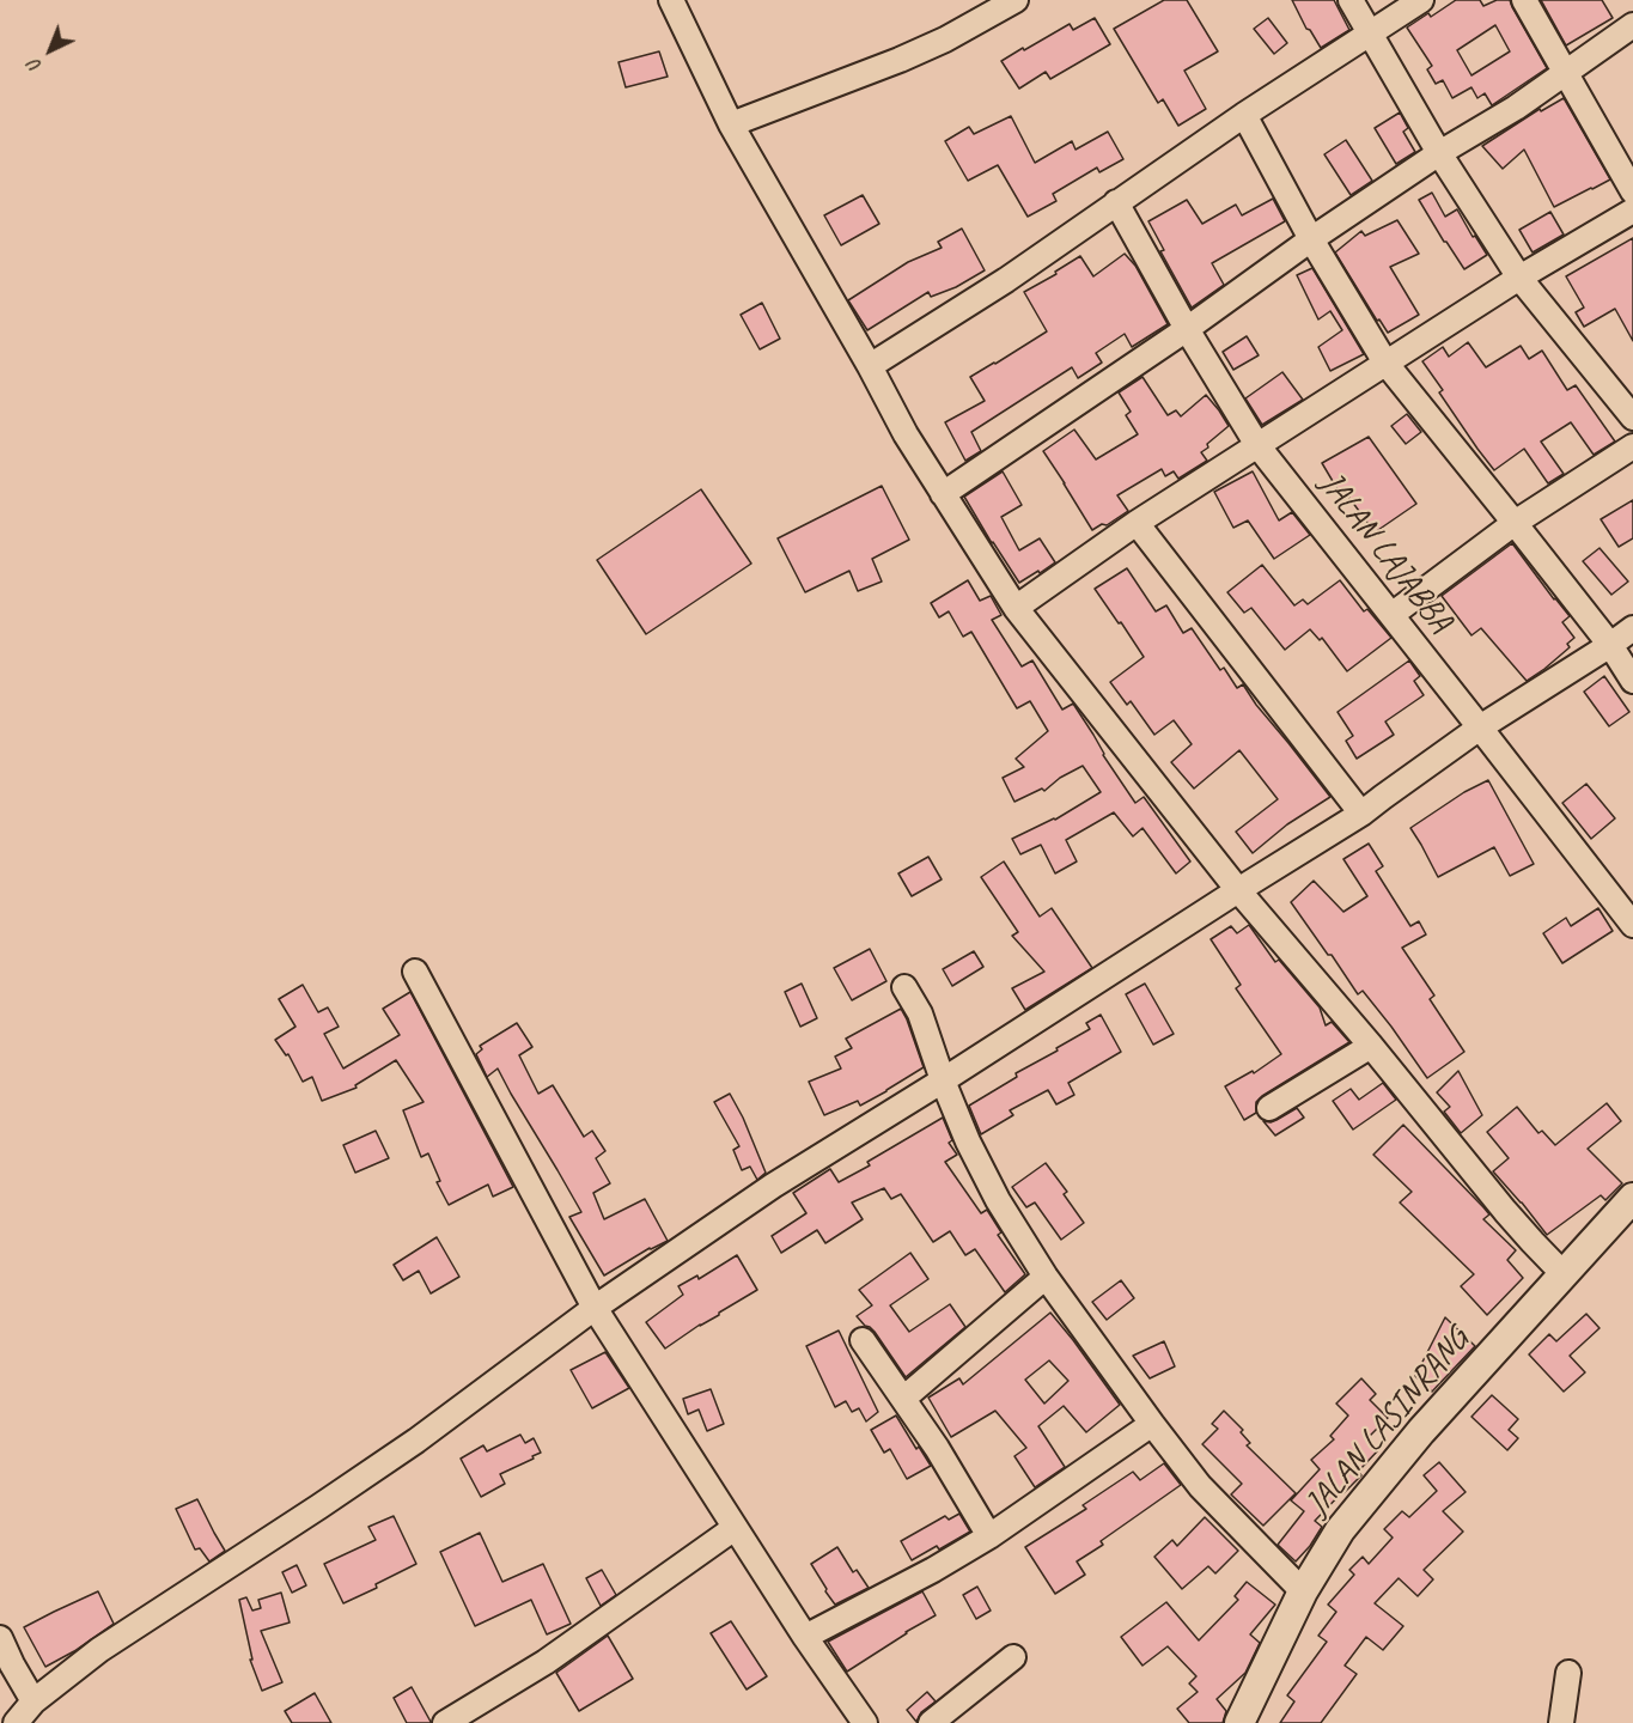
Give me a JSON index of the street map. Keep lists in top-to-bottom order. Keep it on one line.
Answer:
{"streets":{"street":["JALAN LAJABBA","JALAN LASINRANG"]},"north":"bottom left"}
